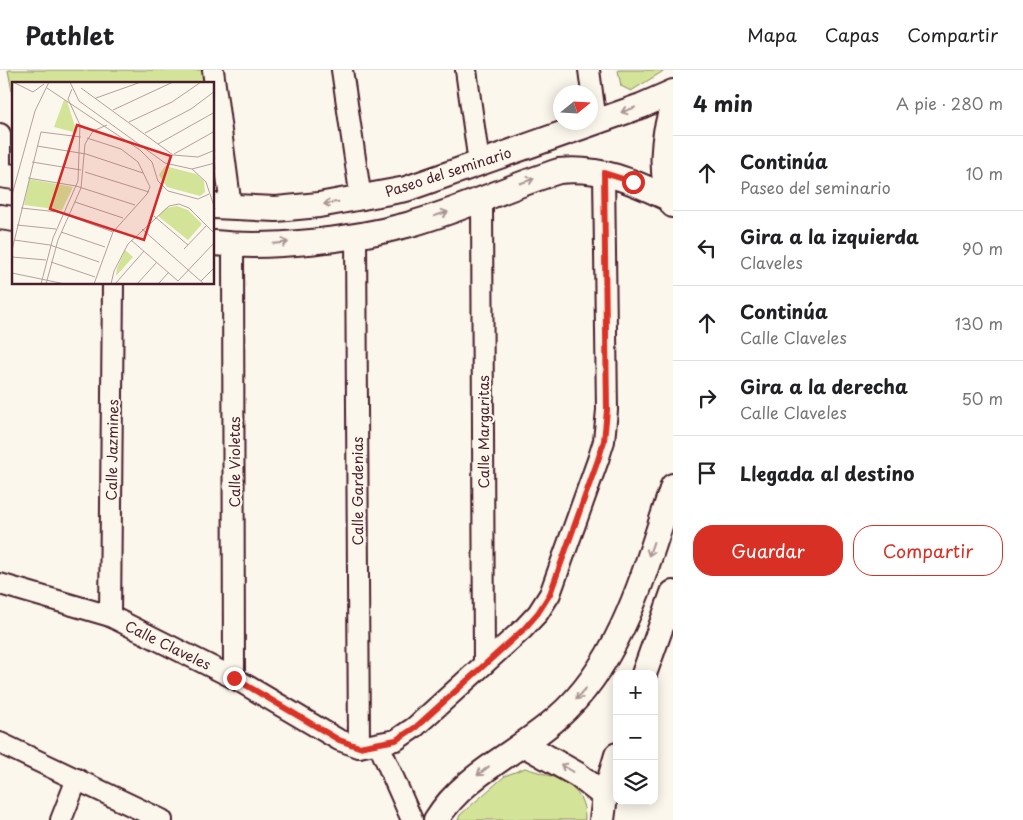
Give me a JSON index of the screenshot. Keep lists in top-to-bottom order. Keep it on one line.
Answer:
{"streets":{"street":["Paseo del seminario","Calle Margaritas","Calle Jazmines","Calle Violetas","Calle Gardenias","Calle Claveles"]},"crossings":[["Calle Margaritas","Calle Claveles"],["Calle Jazmines","Calle Claveles"],["Calle Violetas","Calle Claveles"],["Calle Gardenias","Calle Claveles"]],"north":"right","page":{"header":"Pathlet","nav":["Mapa","Capas","Compartir"],"heading":["4 min","A pie · 280 m"],"list":[["Continúa","Paseo del seminario","10 m"],["Gira a la izquierda","Claveles","90 m"],["Continúa","Calle Claveles","130 m"],["Gira a la derecha","Calle Claveles","50 m"],"Llegada al destino"],"buttons":["Guardar","Compartir"],"map_buttons":["+","−"]}}
